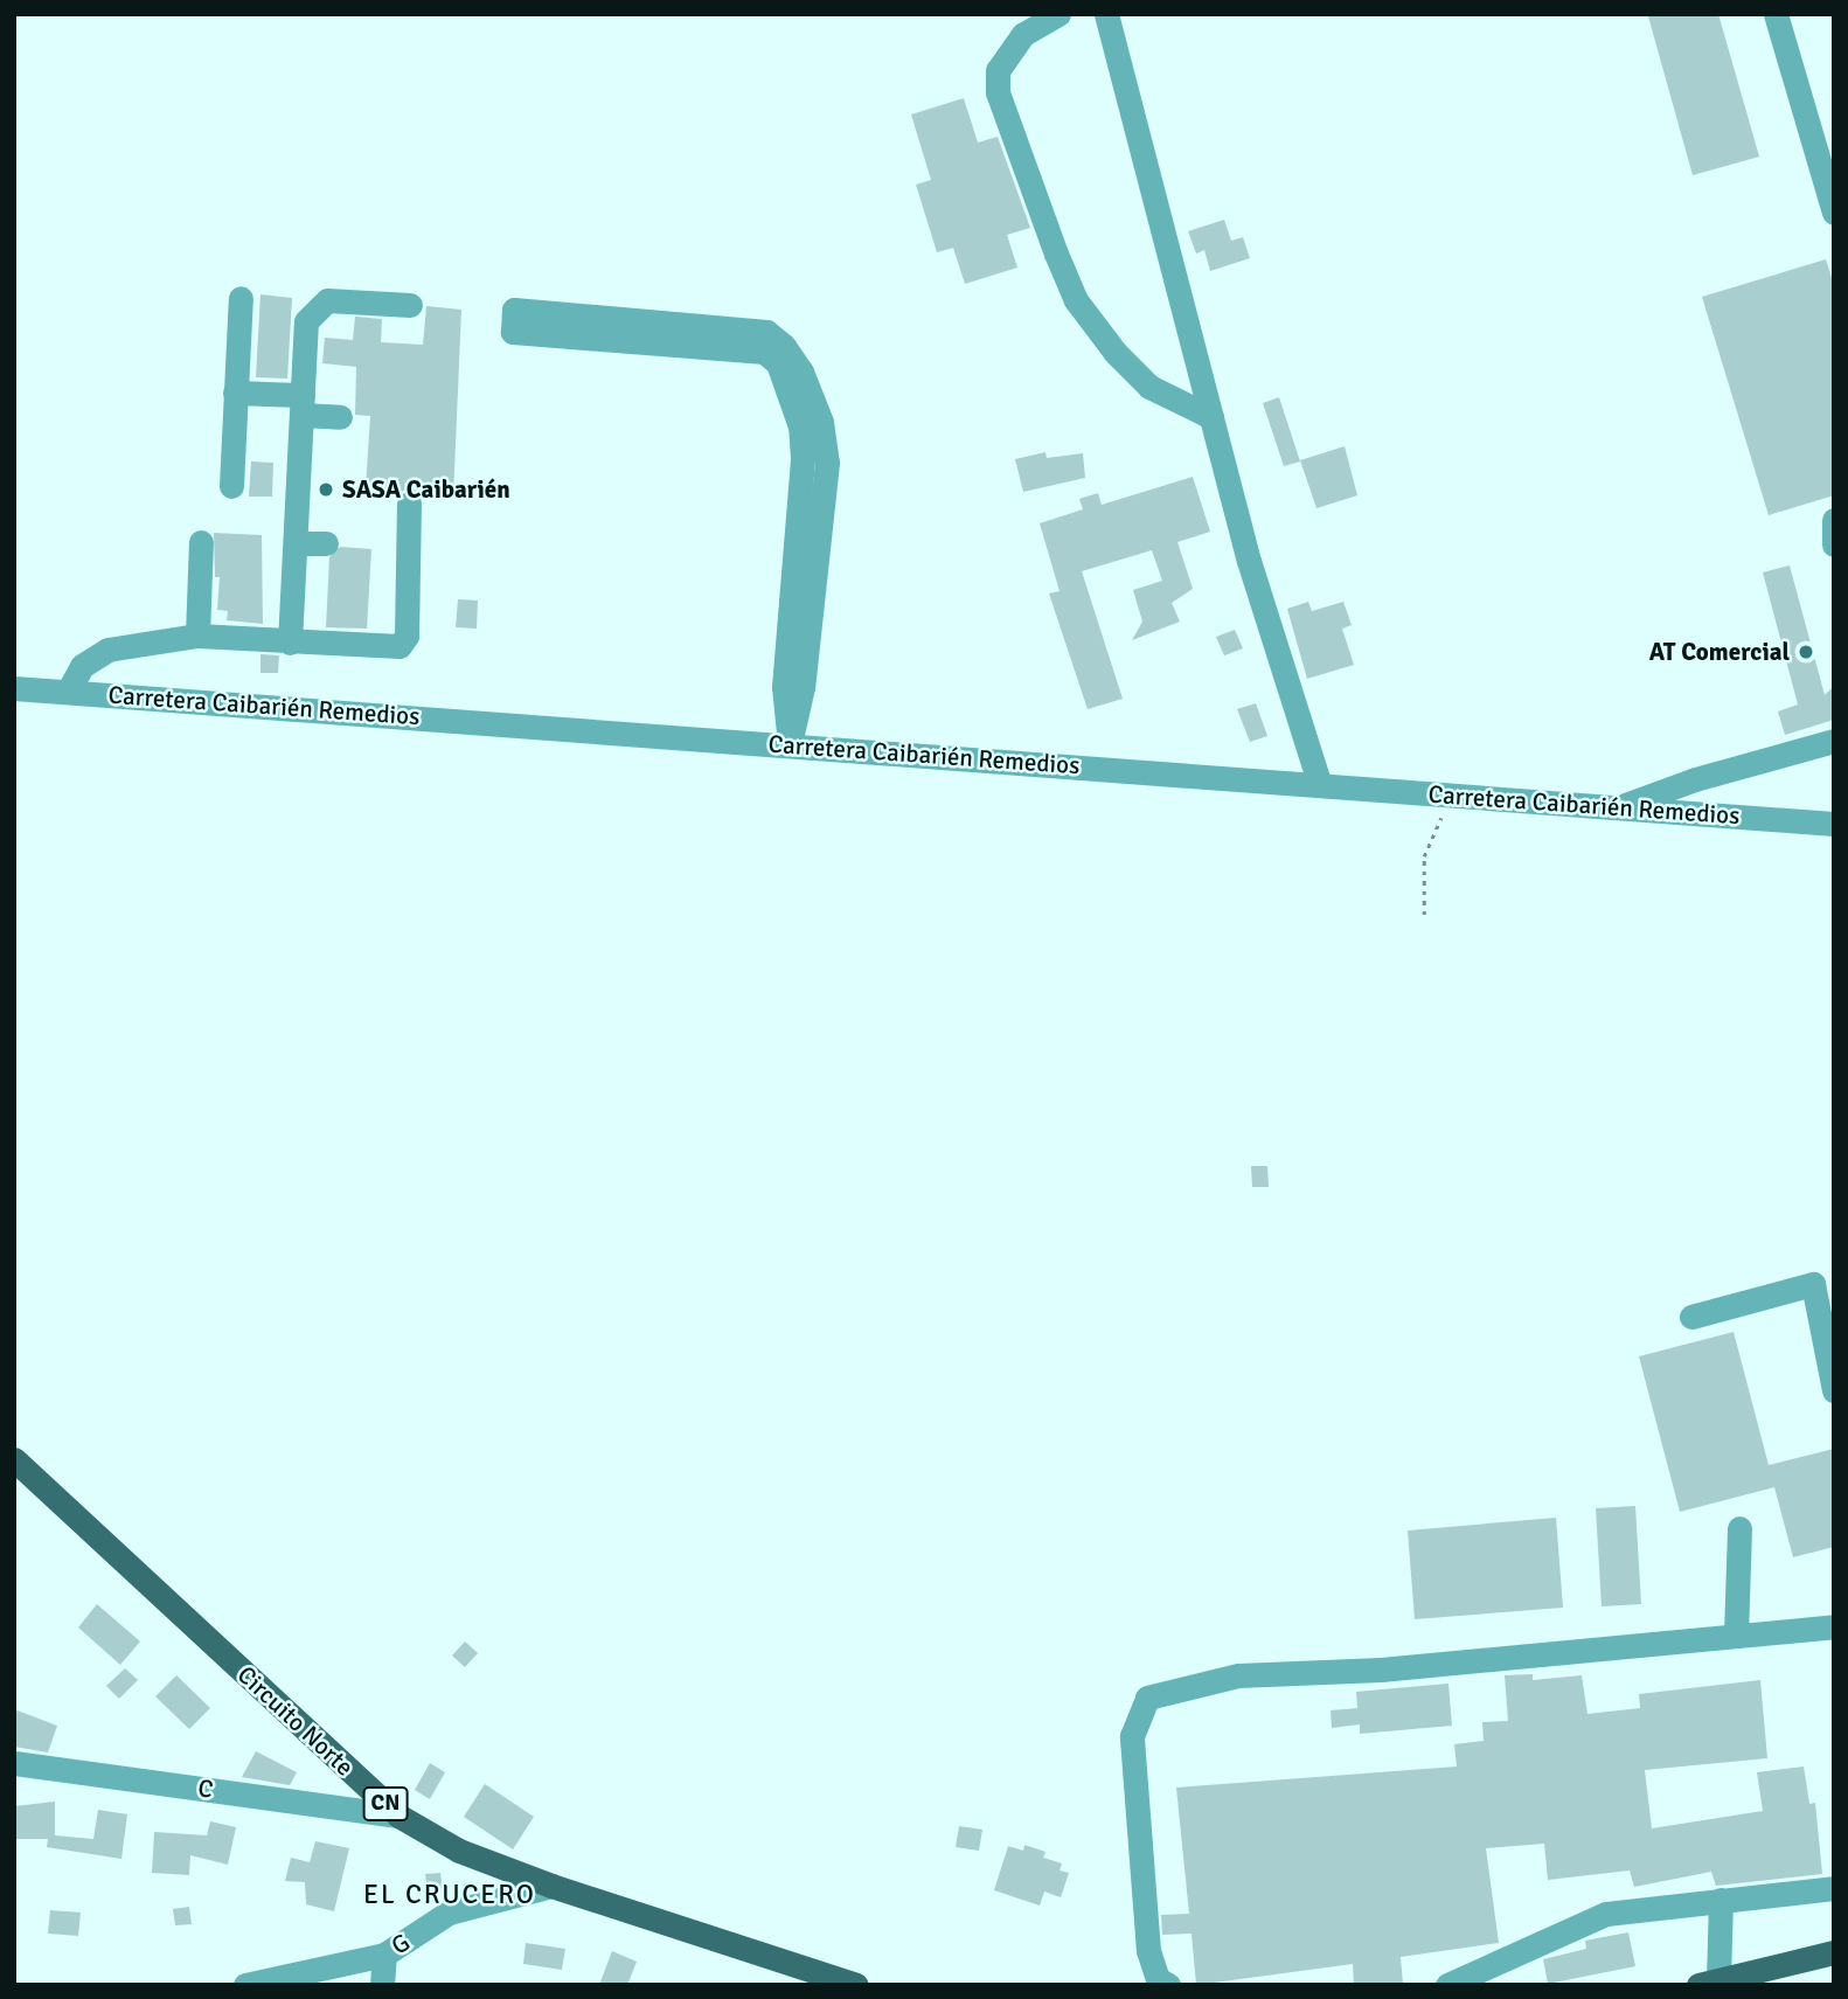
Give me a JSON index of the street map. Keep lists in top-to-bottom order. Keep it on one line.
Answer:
{"streets":{"main road":["Circuito Norte","CN"],"street":["Carretera Caibarién Remedios","C","G"]},"crossings":[["Circuito Norte","C"],["Circuito Norte","G"]],"districts":["EL CRUCERO"],"places":["SASA Caibarién","AT Comercial"]}
